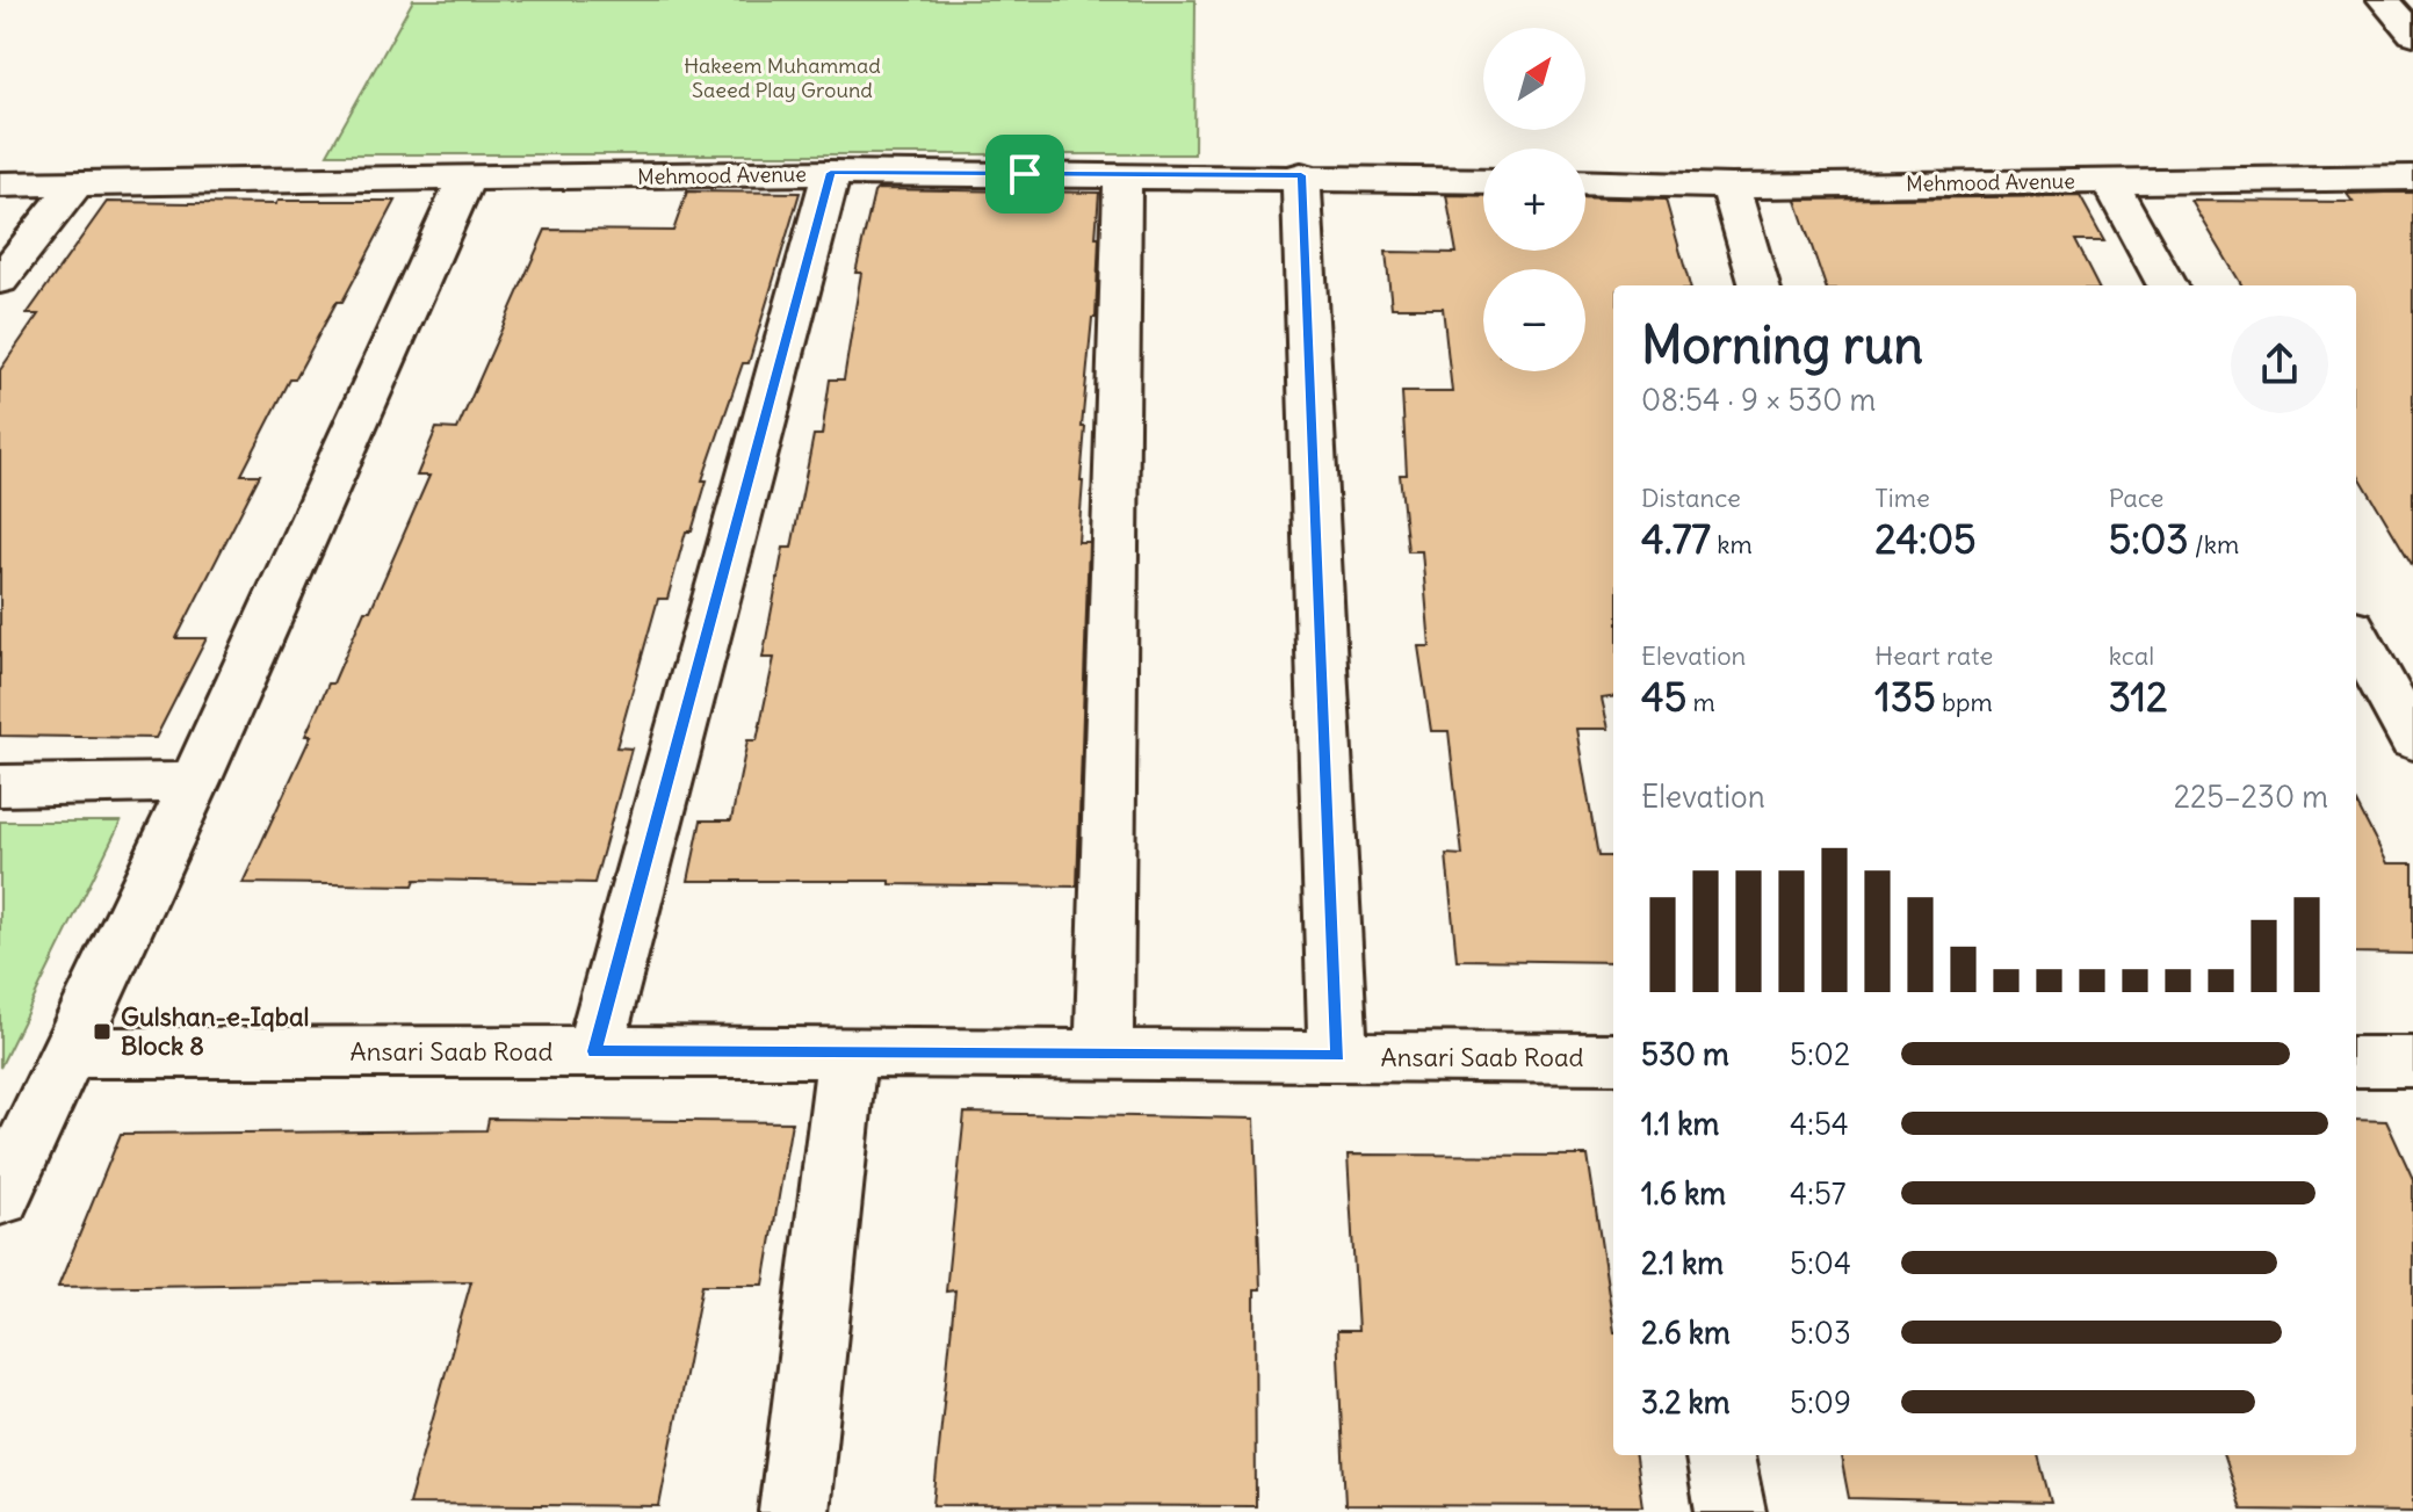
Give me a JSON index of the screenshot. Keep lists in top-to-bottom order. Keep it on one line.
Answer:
{"streets":{"street":["Mehmood Avenue","Ansari Saab Road"]},"parks":["Hakeem Muhammad Saeed Play Ground"],"places":{"transit":["Gulshan-e-Iqbal Block 8"]},"north":"top right","page":{"map_buttons":["+","−"],"heading":["Morning run","08:54 · 9 × 530 m"],"stats":[["Distance","4.77 km"],["Time","24:05"],["Pace","5:03 /km"],["Elevation","45 m"],["Heart rate","135 bpm"],["kcal","312"]],"chart":["Elevation","225–230 m"],"list":[{"name":"530 m","note":"5:02"},{"name":"1.1 km","note":"4:54"},{"name":"1.6 km","note":"4:57"},{"name":"2.1 km","note":"5:04"},{"name":"2.6 km","note":"5:03"},{"name":"3.2 km","note":"5:09"}]}}
